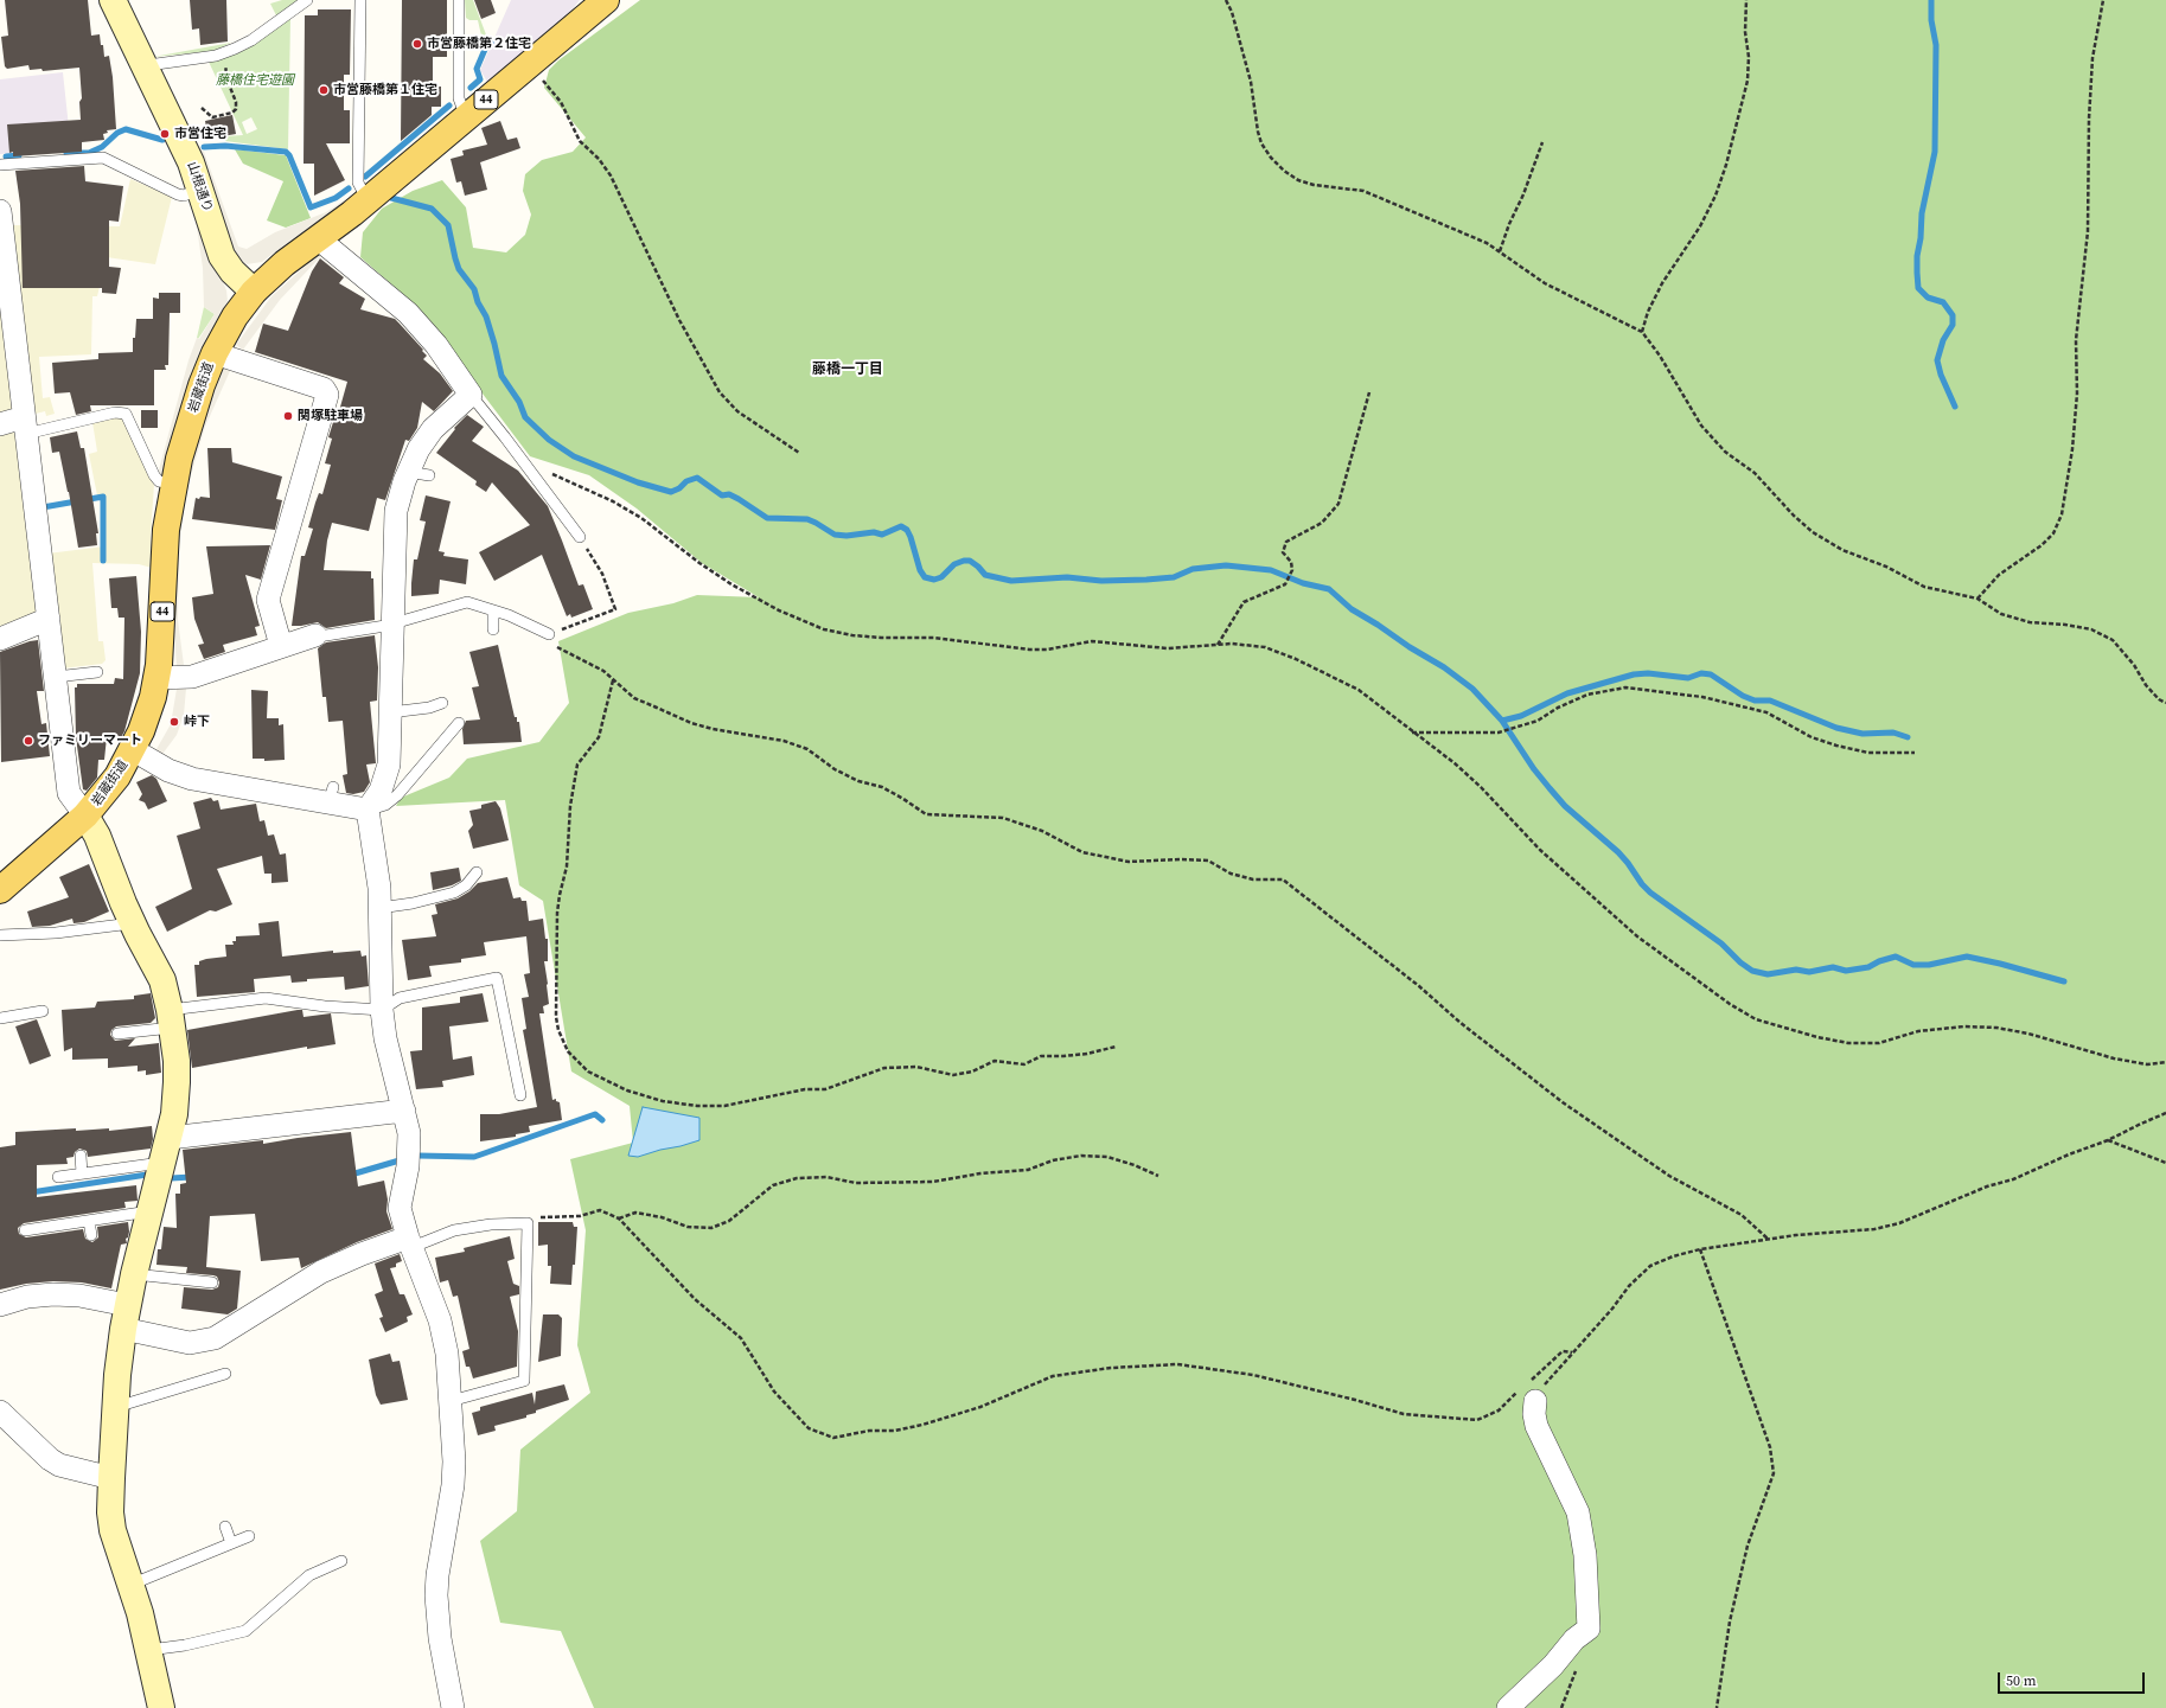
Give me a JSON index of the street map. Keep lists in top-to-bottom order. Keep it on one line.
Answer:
{"streets":{"main road":["44","岩蔵街道"],"street":["山根通り"]},"crossings":[["山根通り","岩蔵街道"]],"districts":["藤橋一丁目"],"parks":["藤橋住宅遊園"],"places":["市営藤橋第２住宅","市営藤橋第１住宅","市営住宅","関塚駐車場","峠下","ファミリーマート"],"scale_bar":"50 m"}
